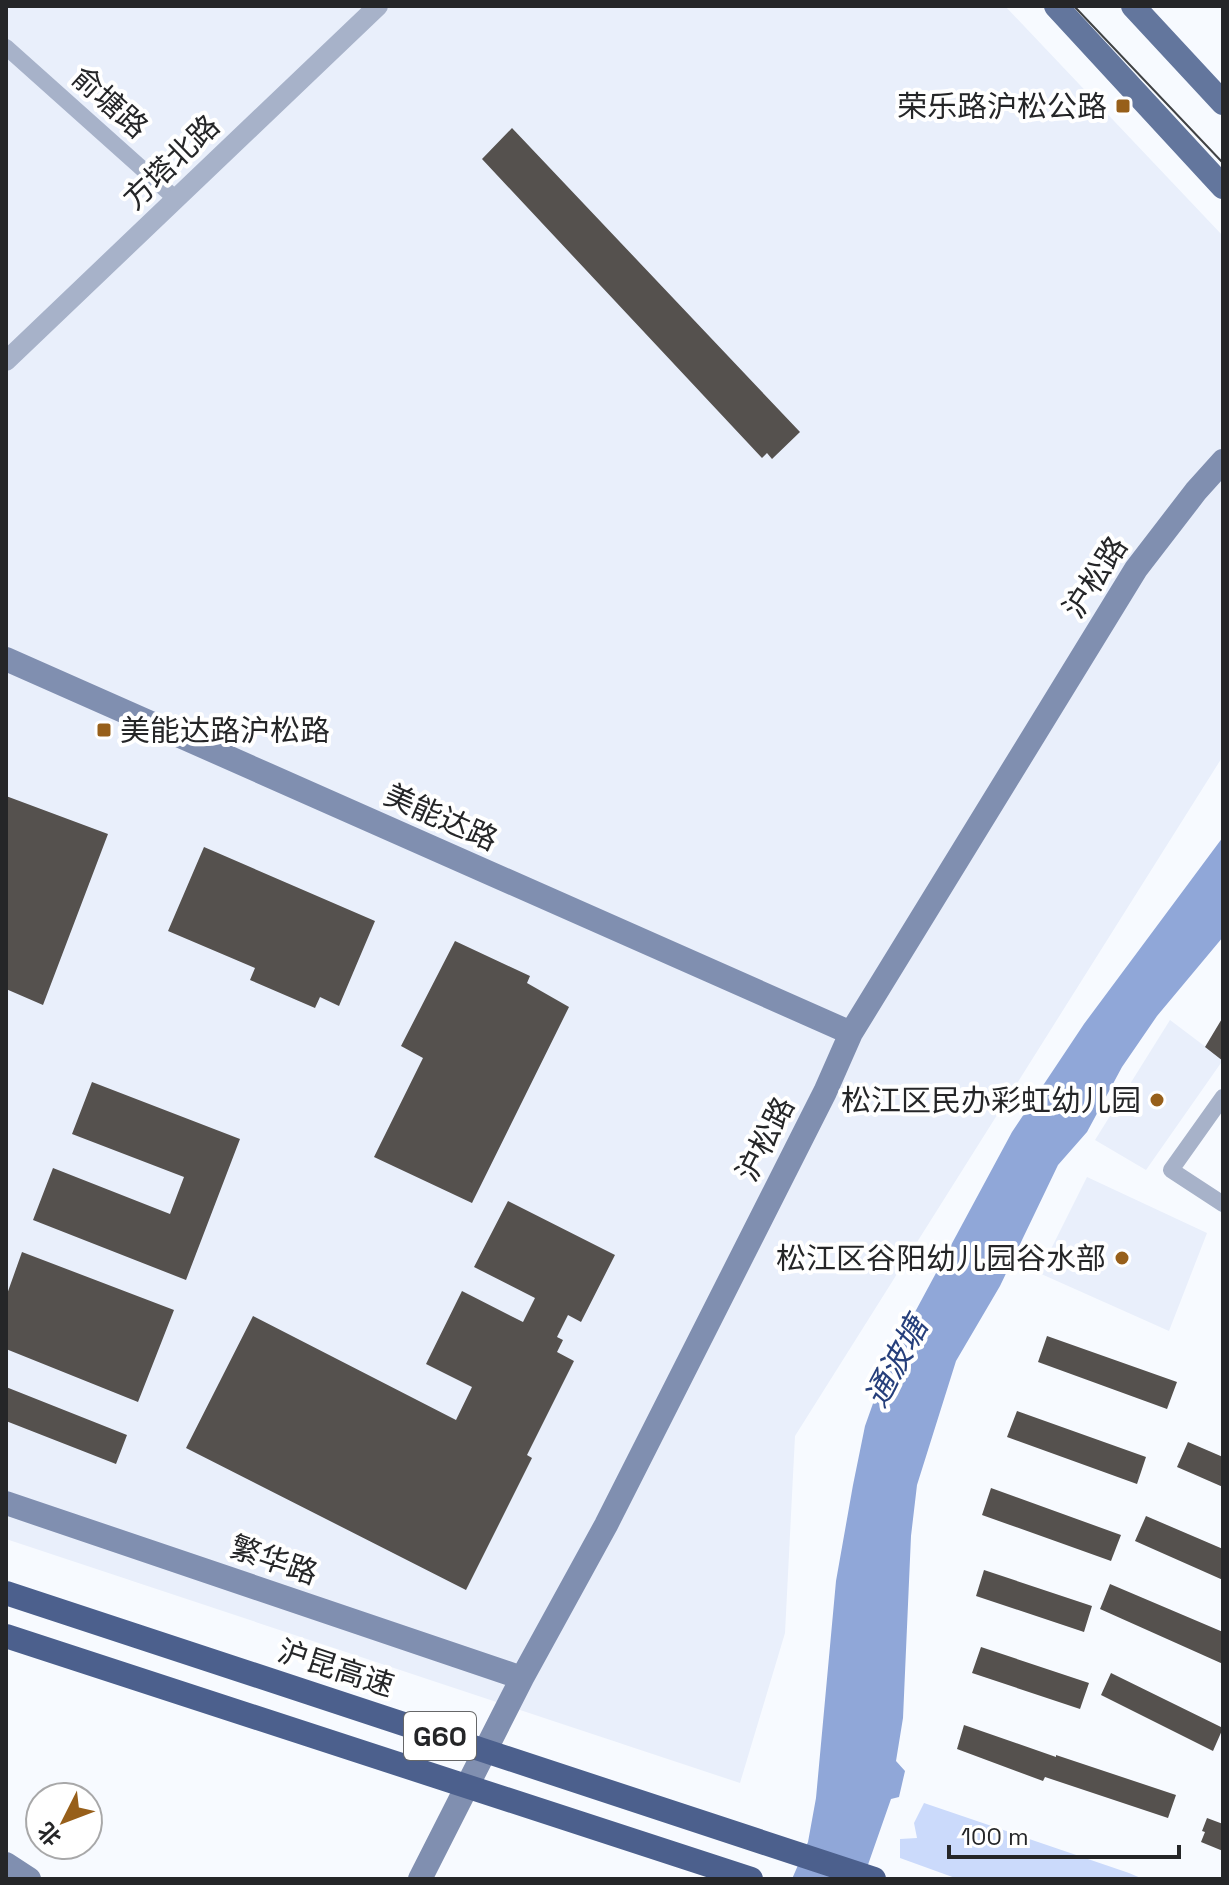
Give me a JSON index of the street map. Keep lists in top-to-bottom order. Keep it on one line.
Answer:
{"streets":{"highway":["沪昆高速","G60"],"main road":["沪松路","美能达路","繁华路"],"street":["俞塘路","方塔北路"]},"crossings":[["俞塘路","方塔北路"],["沪松路","美能达路"],["沪松路","繁华路"]],"water":["通波塘"],"places":{"transit":["荣乐路沪松公路","美能达路沪松路"],"other":["松江区民办彩虹幼儿园","松江区谷阳幼儿园谷水部"]},"scale_bar":"100 m","north":"bottom left"}
